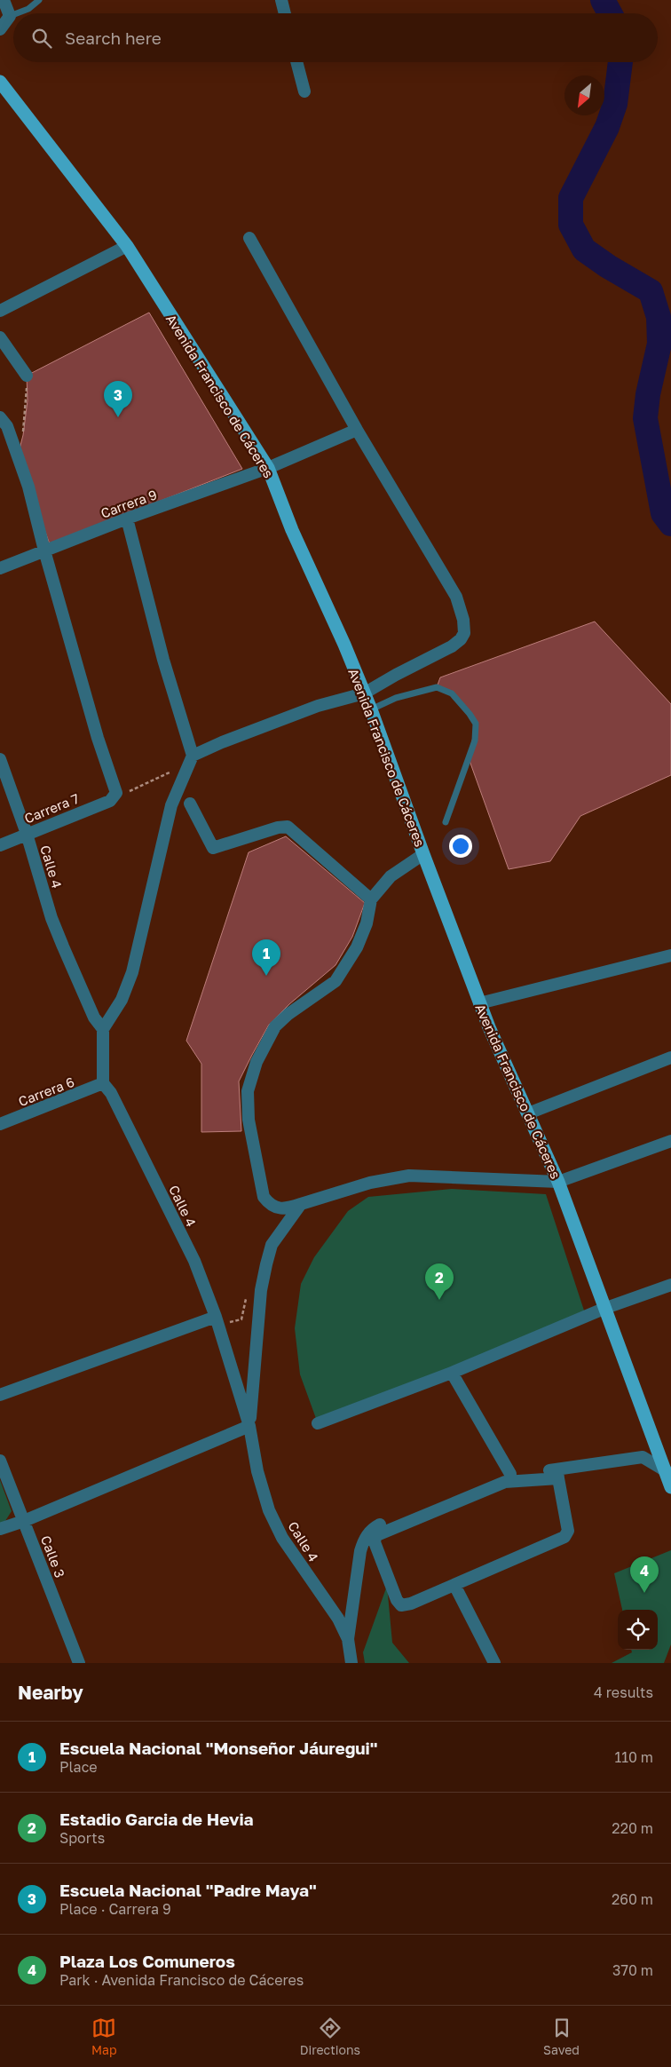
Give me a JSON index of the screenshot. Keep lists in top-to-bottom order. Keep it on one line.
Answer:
{"streets":{"main road":["Avenida Francisco de Cáceres"],"street":["Carrera 9","Carrera 7","Calle 4","Carrera 6","Calle 3"]},"crossings":[["Avenida Francisco de Cáceres","Carrera 9"],["Carrera 7","Calle 4"],["Calle 4","Carrera 6"]],"north":"bottom left","page":{"search":"Search here","pins":["3","1","2","4"],"heading":["Nearby","4 results"],"list":[{"mark":"1","name":"Escuela Nacional \"Monseñor Jáuregui\"","note":"Place","value":"110 m"},{"mark":"2","name":"Estadio Garcia de Hevia","note":"Sports","value":"220 m"},{"mark":"3","name":"Escuela Nacional \"Padre Maya\"","note":"Place · Carrera 9","value":"260 m"},{"mark":"4","name":"Plaza Los Comuneros","note":"Park · Avenida Francisco de Cáceres","value":"370 m"}],"nav":["Map","Directions","Saved"]}}
